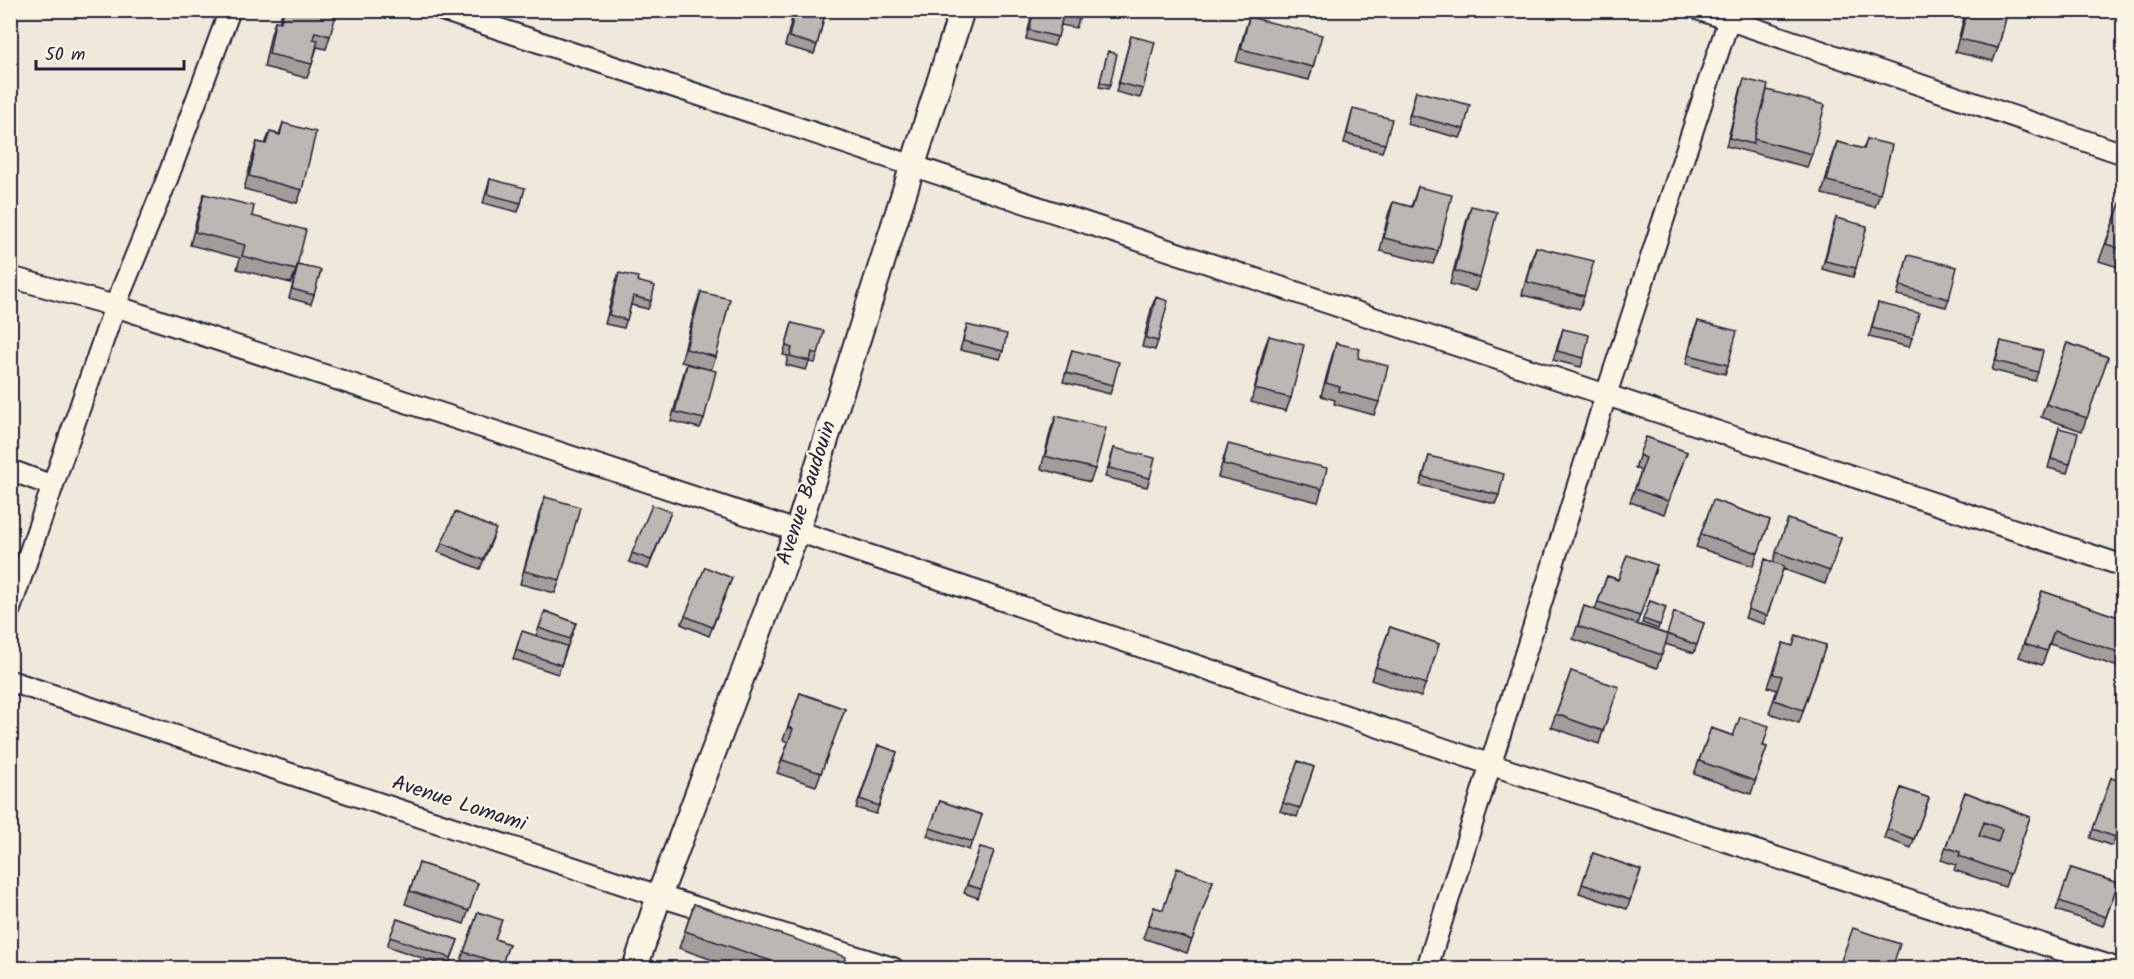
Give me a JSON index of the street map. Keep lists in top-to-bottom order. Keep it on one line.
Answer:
{"streets":{"street":["Avenue Baudouin","Avenue Lomami"]},"crossings":[["Avenue Baudouin","Avenue Lomami"]],"scale_bar":"50 m"}
